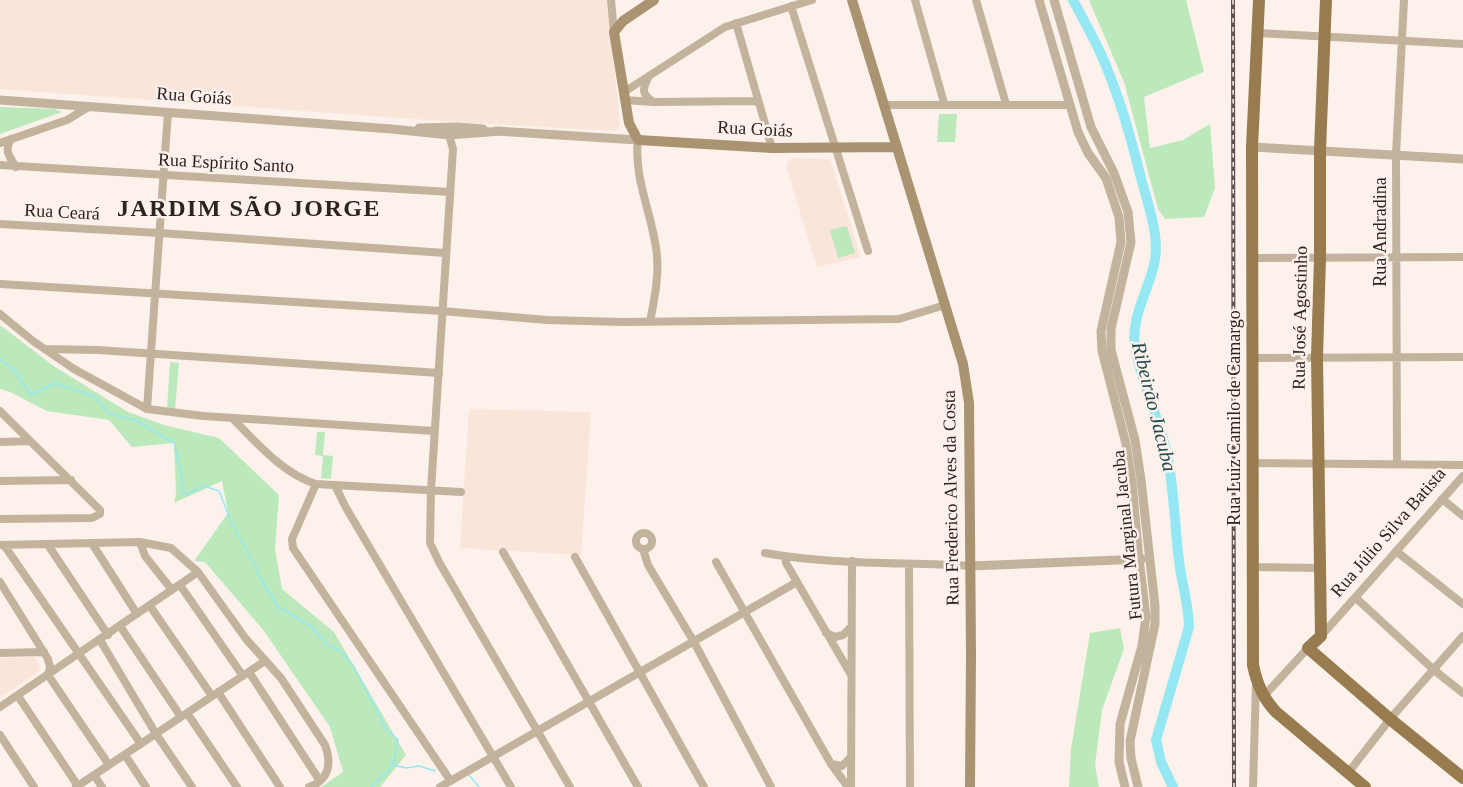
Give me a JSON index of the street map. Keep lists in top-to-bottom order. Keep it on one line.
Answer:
{"streets":{"main road":["Rua Goiás","Rua José Agostinho","Rua Luiz Camilo de Camargo","Rua Frederico Alves da Costa","Rua Júlio Silva Batista"],"street":["Rua Espírito Santo","Rua Ceará","Rua Andradina","Futura Marginal Jacuba"]},"crossings":[["Rua Goiás","Rua Frederico Alves da Costa"],["Rua José Agostinho","Rua Júlio Silva Batista"],["Rua Luiz Camilo de Camargo","Rua Júlio Silva Batista"]],"districts":["JARDIM SÃO JORGE"],"water":["Ribeirão Jacuba"]}
